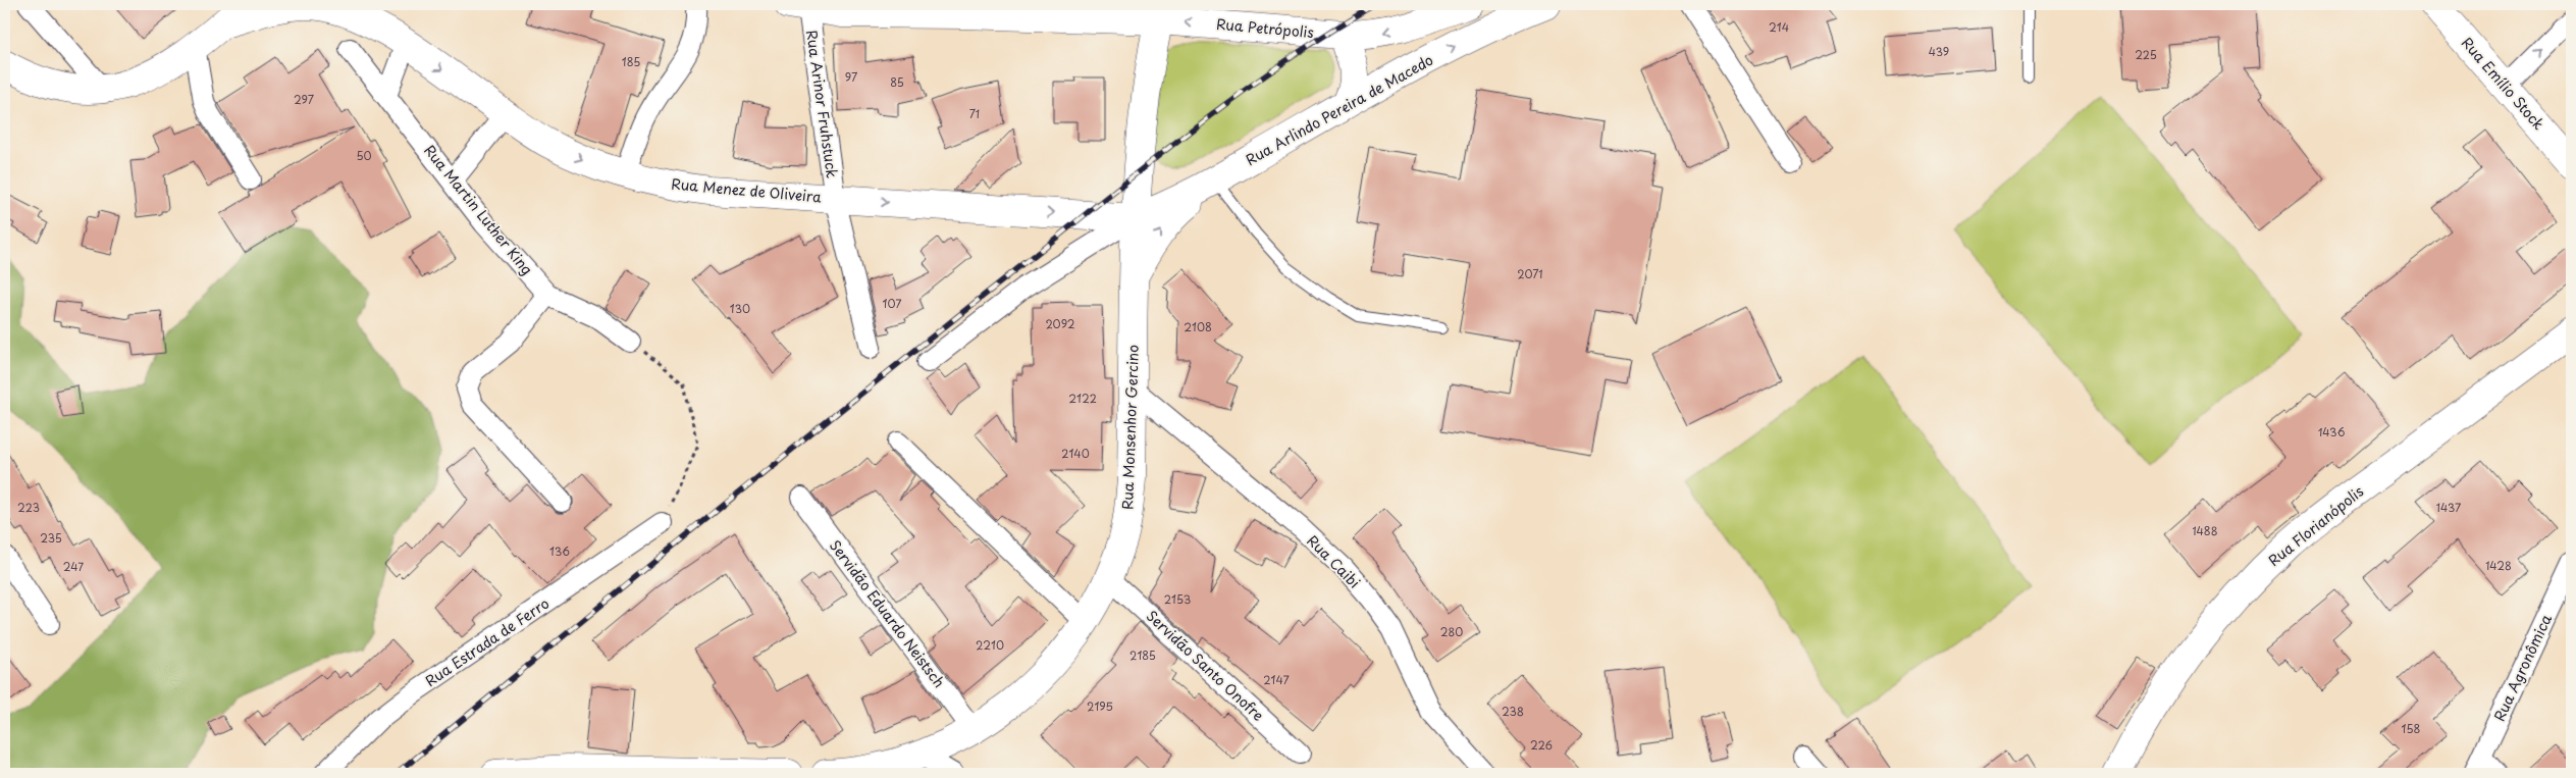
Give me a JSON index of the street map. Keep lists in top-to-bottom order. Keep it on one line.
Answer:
{"streets":{"main road":["Rua Petrópolis","Rua Emílio Stock","Rua Arlindo Pereira de Macedo","Rua Menez de Oliveira","Rua Monsenhor Gercino","Rua Florianópolis"],"street":["Rua Arinor Fruhstuck","Rua Martin Luther King","Rua Caibi","Servidão Eduardo Neistsch","Rua Estrada de Ferro","Servidão Santo Onofre","Rua Agronômica"]},"crossings":[["Rua Petrópolis","Rua Arinor Fruhstuck"],["Rua Petrópolis","Rua Monsenhor Gercino"],["Rua Arinor Fruhstuck","Rua Menez de Oliveira"],["Rua Arlindo Pereira de Macedo","Rua Menez de Oliveira"],["Rua Arlindo Pereira de Macedo","Rua Monsenhor Gercino"],["Rua Menez de Oliveira","Rua Monsenhor Gercino"],["Rua Monsenhor Gercino","Rua Caibi"],["Rua Monsenhor Gercino","Servidão Eduardo Neistsch"],["Rua Monsenhor Gercino","Servidão Santo Onofre"]],"one_way":["Rua Menez de Oliveira"],"house_numbers":["214","439","225","185","97","85","297","71","50","2071","107","130","2092","2108","2122","1436","2140","223","1437","1488","235","136","1428","247","2153","280","2210","2185","2147","2195","238","158","226"]}
